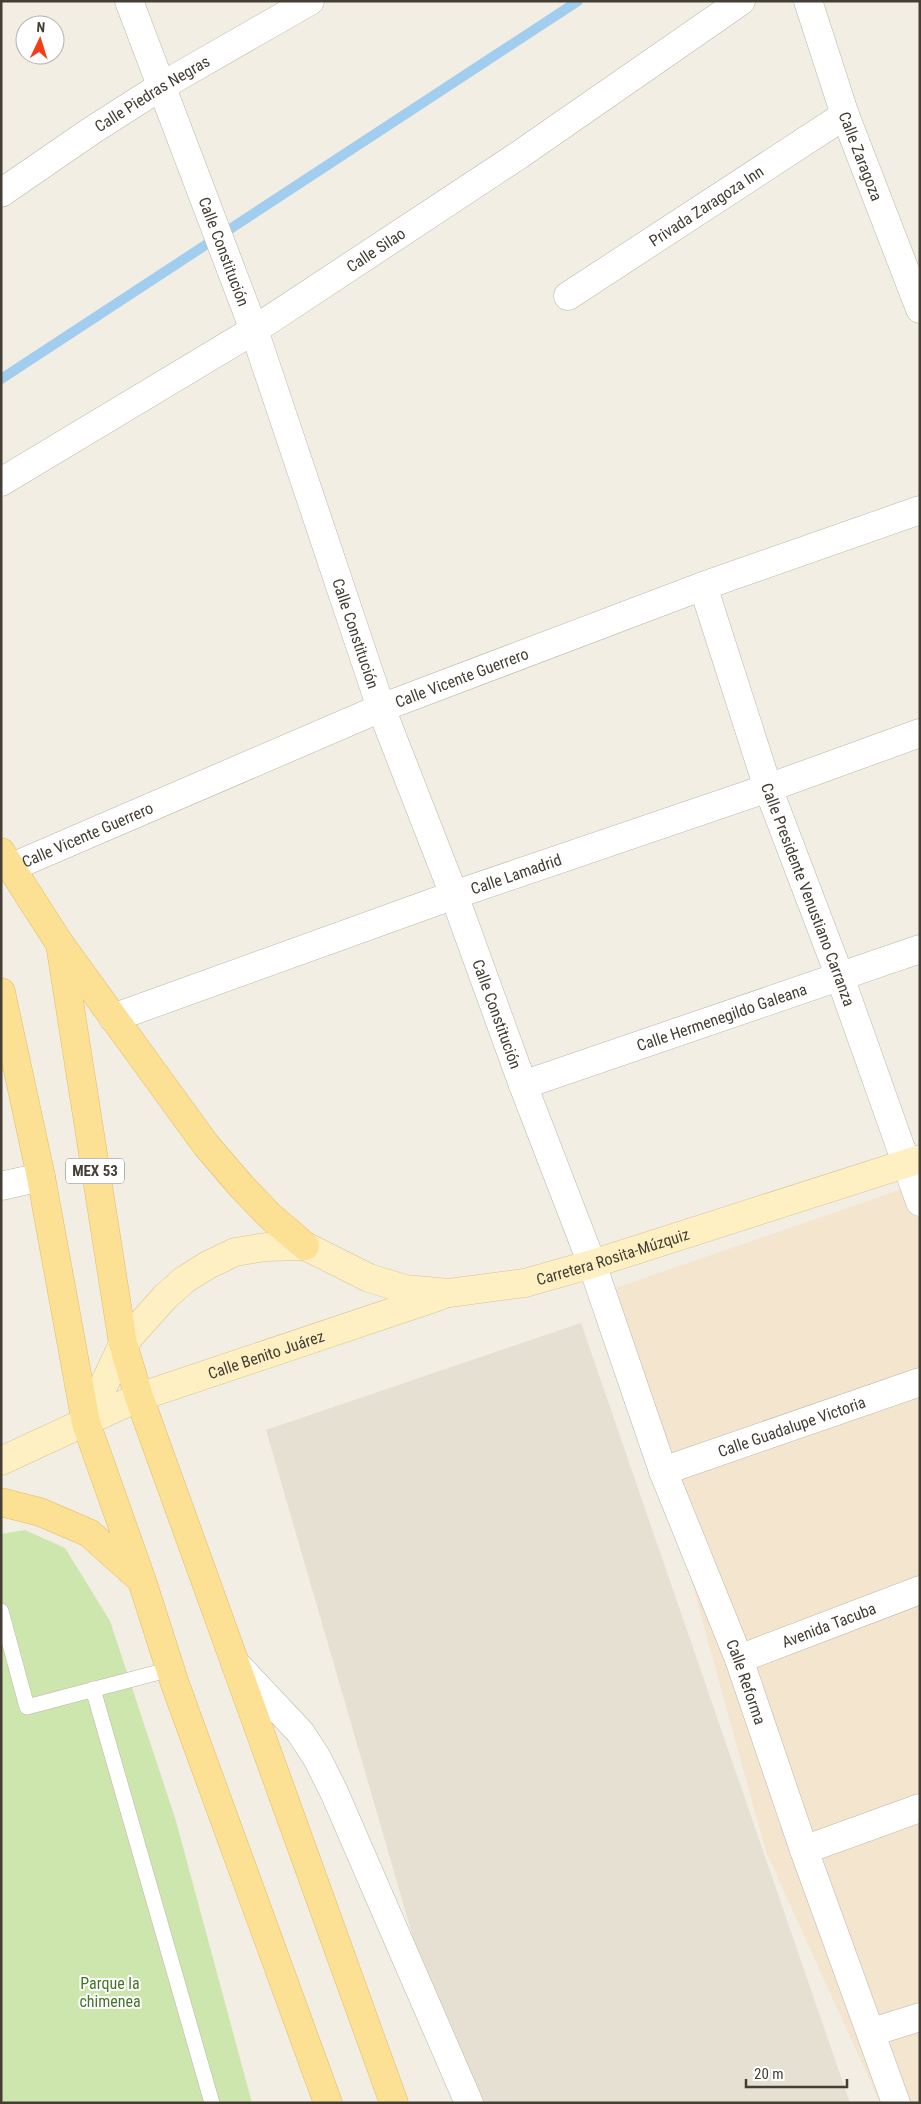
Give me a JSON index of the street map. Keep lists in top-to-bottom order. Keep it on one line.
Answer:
{"streets":{"main road":["MEX 53","Carretera Rosita-Múzquiz","Calle Benito Juárez"],"street":["Calle Piedras Negras","Calle Zaragoza","Privada Zaragoza Inn","Calle Silao","Calle Constitución","Calle Vicente Guerrero","Calle Lamadrid","Calle Presidente Venustiano Carranza","Calle Hermenegildo Galeana","Calle Guadalupe Victoria","Avenida Tacuba","Calle Reforma"]},"crossings":[["Calle Piedras Negras","Calle Constitución"],["Calle Zaragoza","Privada Zaragoza Inn"],["Calle Silao","Calle Constitución"],["Calle Constitución","Calle Vicente Guerrero"],["Calle Constitución","Calle Lamadrid"],["Calle Constitución","Calle Hermenegildo Galeana"],["Calle Constitución","Carretera Rosita-Múzquiz"],["Calle Constitución","Calle Reforma"],["Calle Vicente Guerrero","Calle Presidente Venustiano Carranza"],["Calle Vicente Guerrero","MEX 53"],["Calle Lamadrid","Calle Presidente Venustiano Carranza"],["Calle Presidente Venustiano Carranza","Calle Hermenegildo Galeana"],["Calle Presidente Venustiano Carranza","Carretera Rosita-Múzquiz"],["MEX 53","Calle Benito Juárez"],["Carretera Rosita-Múzquiz","Calle Benito Juárez"],["Carretera Rosita-Múzquiz","Calle Reforma"],["Calle Guadalupe Victoria","Calle Reforma"],["Avenida Tacuba","Calle Reforma"]],"parks":["Parque la chimenea"],"scale_bar":"20 m","north":"top"}
